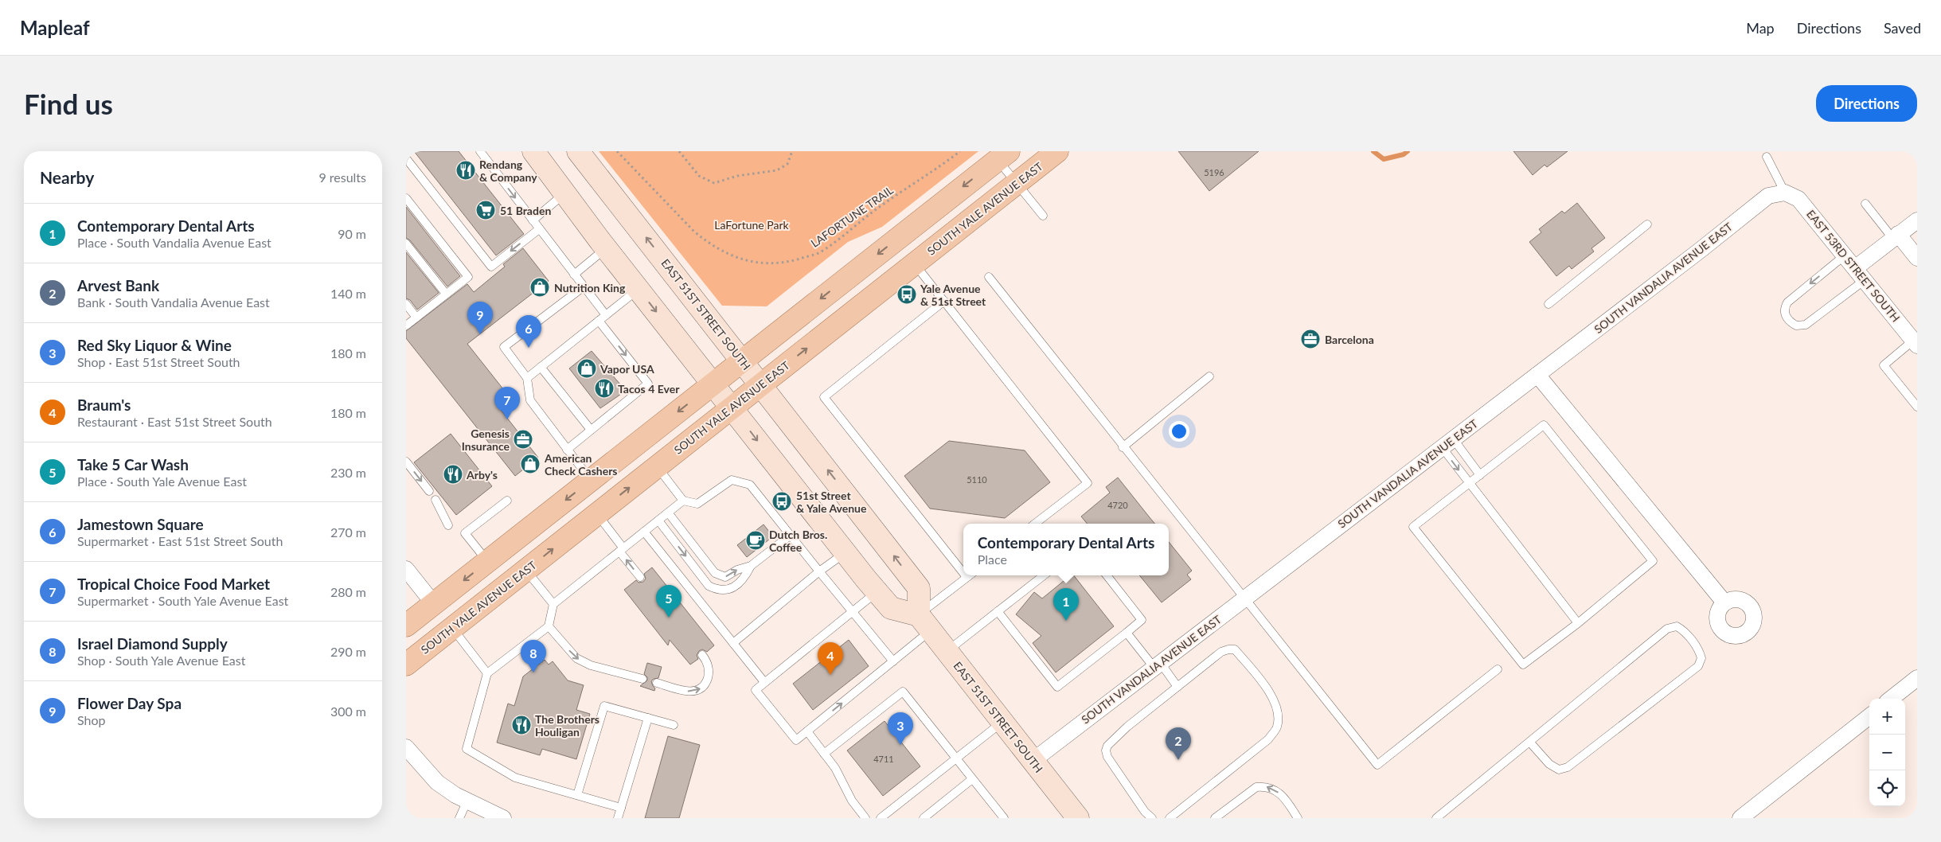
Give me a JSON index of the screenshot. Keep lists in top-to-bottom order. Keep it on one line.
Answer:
{"streets":{"main road":["SOUTH YALE AVENUE EAST","EAST 51ST STREET SOUTH"],"street":["EAST 53RD STREET SOUTH","SOUTH VANDALIA AVENUE EAST"],"path":["LAFORTUNE TRAIL"]},"crossings":[["SOUTH YALE AVENUE EAST","EAST 51ST STREET SOUTH"],["EAST 53RD STREET SOUTH","SOUTH VANDALIA AVENUE EAST"],["SOUTH VANDALIA AVENUE EAST","EAST 51ST STREET SOUTH"]],"parks":["LaFortune Park"],"places":{"restaurant":["Rendang & Company","Tacos 4 Ever","Arby's","The Brothers Houligan"],"supermarket":["51 Braden"],"shop":["Nutrition King","Vapor USA","American Check Cashers"],"bus stop":["Yale Avenue & 51st Street","51st Street & Yale Avenue"],"office":["Barcelona","Genesis Insurance"],"cafe":["Dutch Bros. Coffee"]},"house_numbers":["5196","5110","4720","4711"],"page":{"header":"Mapleaf","nav":["Map","Directions","Saved"],"buttons":"Directions","title":"Find us","heading":["Nearby","9 results"],"list":[{"mark":"1","name":"Contemporary Dental Arts","note":"Place · South Vandalia Avenue East","value":"90 m"},{"mark":"2","name":"Arvest Bank","note":"Bank · South Vandalia Avenue East","value":"140 m"},{"mark":"3","name":"Red Sky Liquor & Wine","note":"Shop · East 51st Street South","value":"180 m"},{"mark":"4","name":"Braum's","note":"Restaurant · East 51st Street South","value":"180 m"},{"mark":"5","name":"Take 5 Car Wash","note":"Place · South Yale Avenue East","value":"230 m"},{"mark":"6","name":"Jamestown Square","note":"Supermarket · East 51st Street South","value":"270 m"},{"mark":"7","name":"Tropical Choice Food Market","note":"Supermarket · South Yale Avenue East","value":"280 m"},{"mark":"8","name":"Israel Diamond Supply","note":"Shop · South Yale Avenue East","value":"290 m"},{"mark":"9","name":"Flower Day Spa","note":"Shop","value":"300 m"}],"pins":["9","6","7","5","1","8","4","3","2"],"popup":["Contemporary Dental Arts","Place"],"map_buttons":["+","−"]}}
